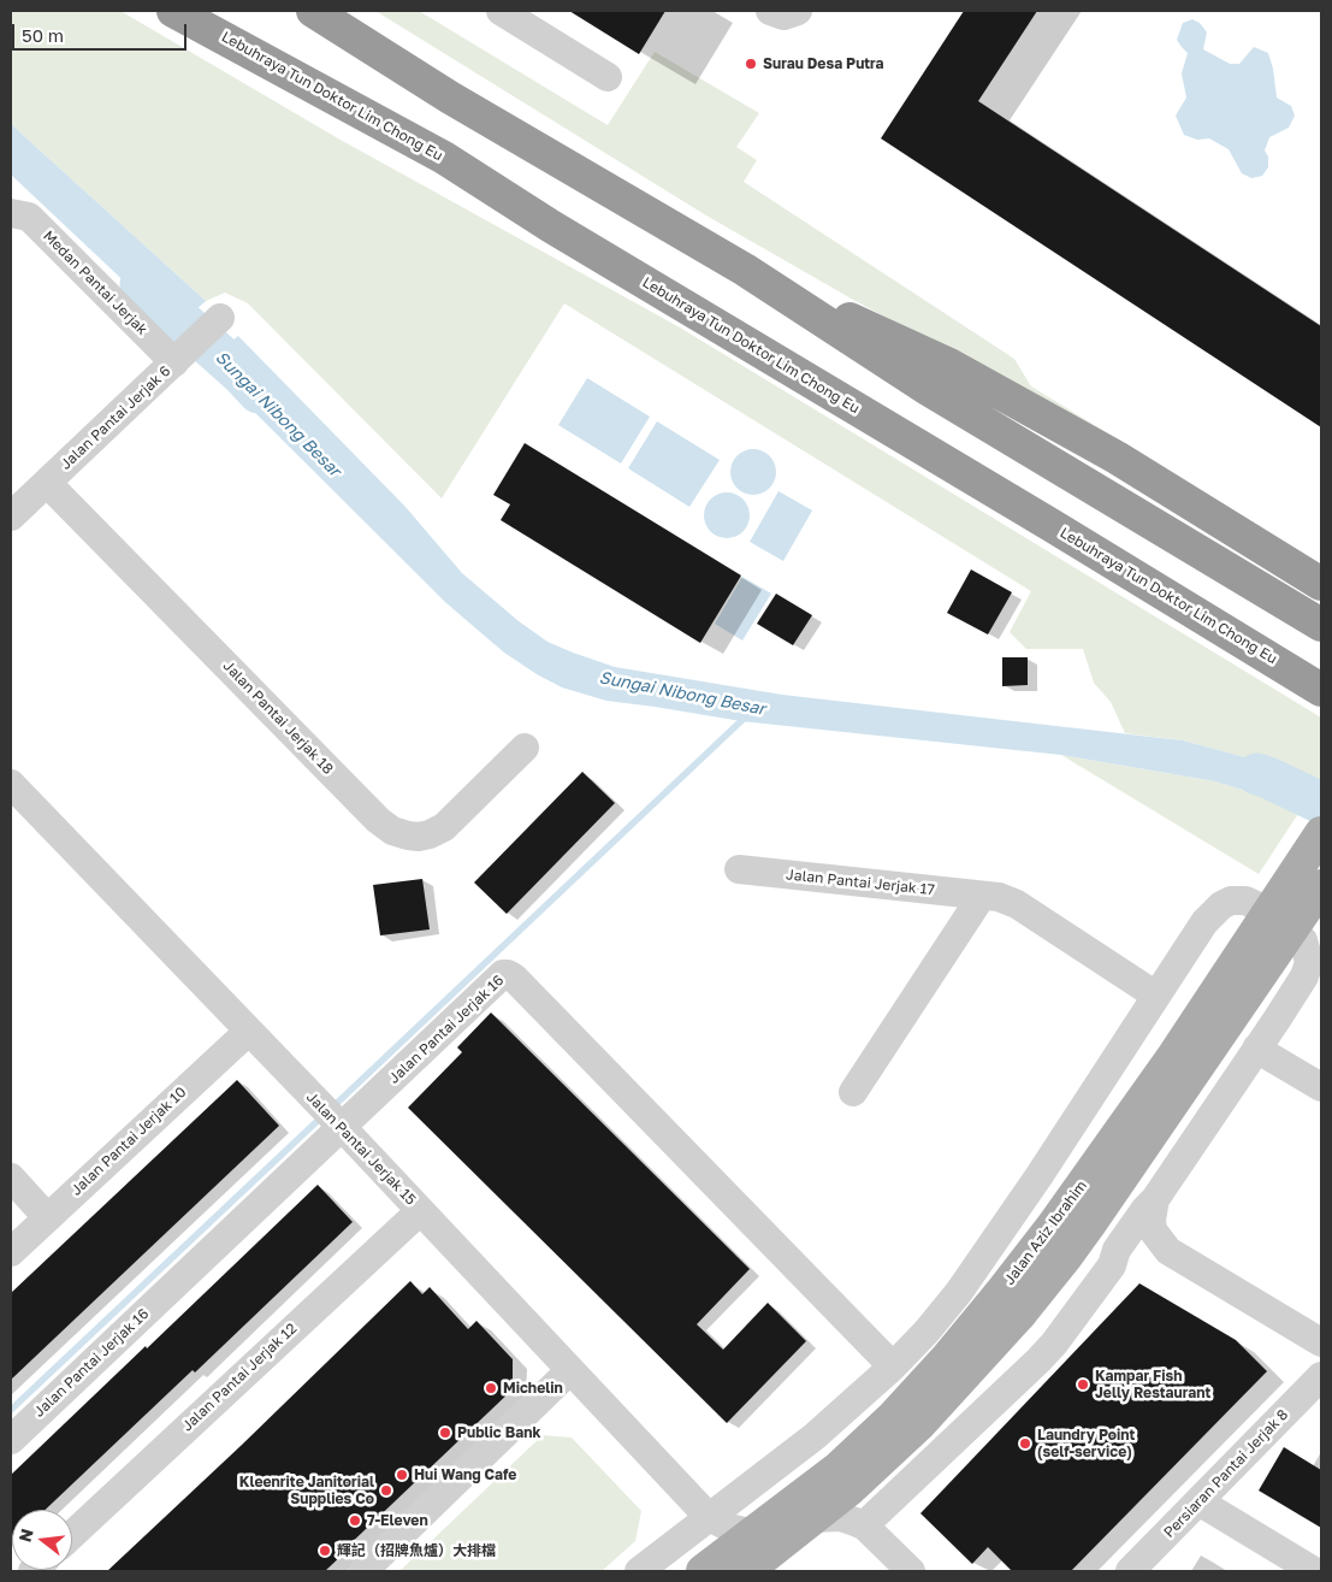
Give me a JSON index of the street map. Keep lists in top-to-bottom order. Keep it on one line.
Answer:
{"streets":{"highway":["Lebuhraya Tun Doktor Lim Chong Eu"],"main road":["Jalan Aziz Ibrahim"],"street":["Medan Pantai Jerjak","Jalan Pantai Jerjak 6","Jalan Pantai Jerjak 18","Jalan Pantai Jerjak 17","Jalan Pantai Jerjak 16","Jalan Pantai Jerjak 10","Jalan Pantai Jerjak 15","Jalan Pantai Jerjak 12","Persiaran Pantai Jerjak 8"]},"crossings":[["Medan Pantai Jerjak","Jalan Pantai Jerjak 6"],["Jalan Pantai Jerjak 6","Jalan Pantai Jerjak 18"],["Jalan Pantai Jerjak 16","Jalan Pantai Jerjak 15"],["Jalan Pantai Jerjak 10","Jalan Pantai Jerjak 15"],["Jalan Pantai Jerjak 15","Jalan Aziz Ibrahim"],["Jalan Pantai Jerjak 15","Jalan Pantai Jerjak 12"]],"water":["Sungai Nibong Besar"],"places":["Surau Desa Putra","Kampar Fish Jelly Restaurant","Michelin","Public Bank","Laundry Point (self-service)","Hui Wang Cafe","Kleenrite Janitorial Supplies Co","7-Eleven","輝記（招牌魚爐）大排檔"],"scale_bar":"50 m","north":"left"}
